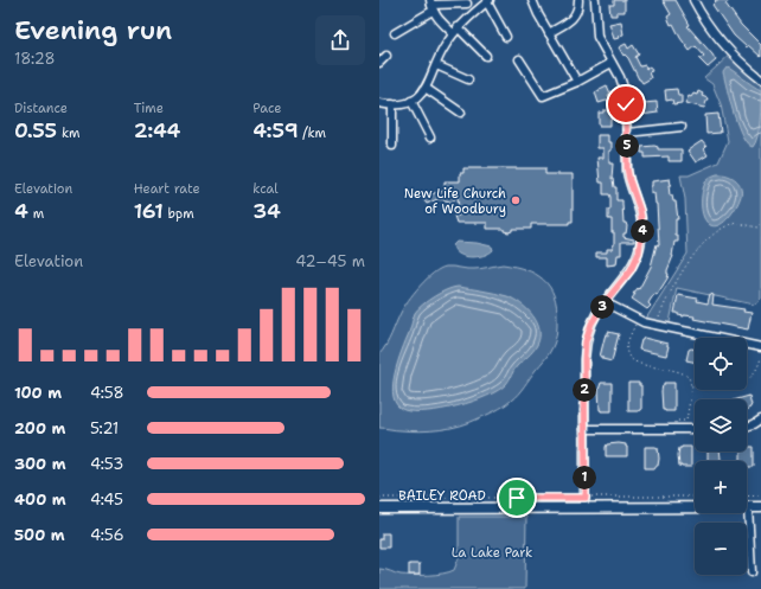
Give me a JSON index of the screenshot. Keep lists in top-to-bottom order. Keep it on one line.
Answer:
{"streets":{"main road":["BAILEY ROAD"]},"parks":["La Lake Park"],"places":["New Life Church of Woodbury"],"page":{"heading":["Evening run","18:28"],"stats":[["Distance","0.55 km"],["Time","2:44"],["Pace","4:59 /km"],["Elevation","4 m"],["Heart rate","161 bpm"],["kcal","34"]],"pins":["5","4","3","2","1"],"chart":["Elevation","42–45 m"],"map_buttons":["+","−"],"list":[{"name":"100 m","note":"4:58"},{"name":"200 m","note":"5:21"},{"name":"300 m","note":"4:53"},{"name":"400 m","note":"4:45"},{"name":"500 m","note":"4:56"}]}}
